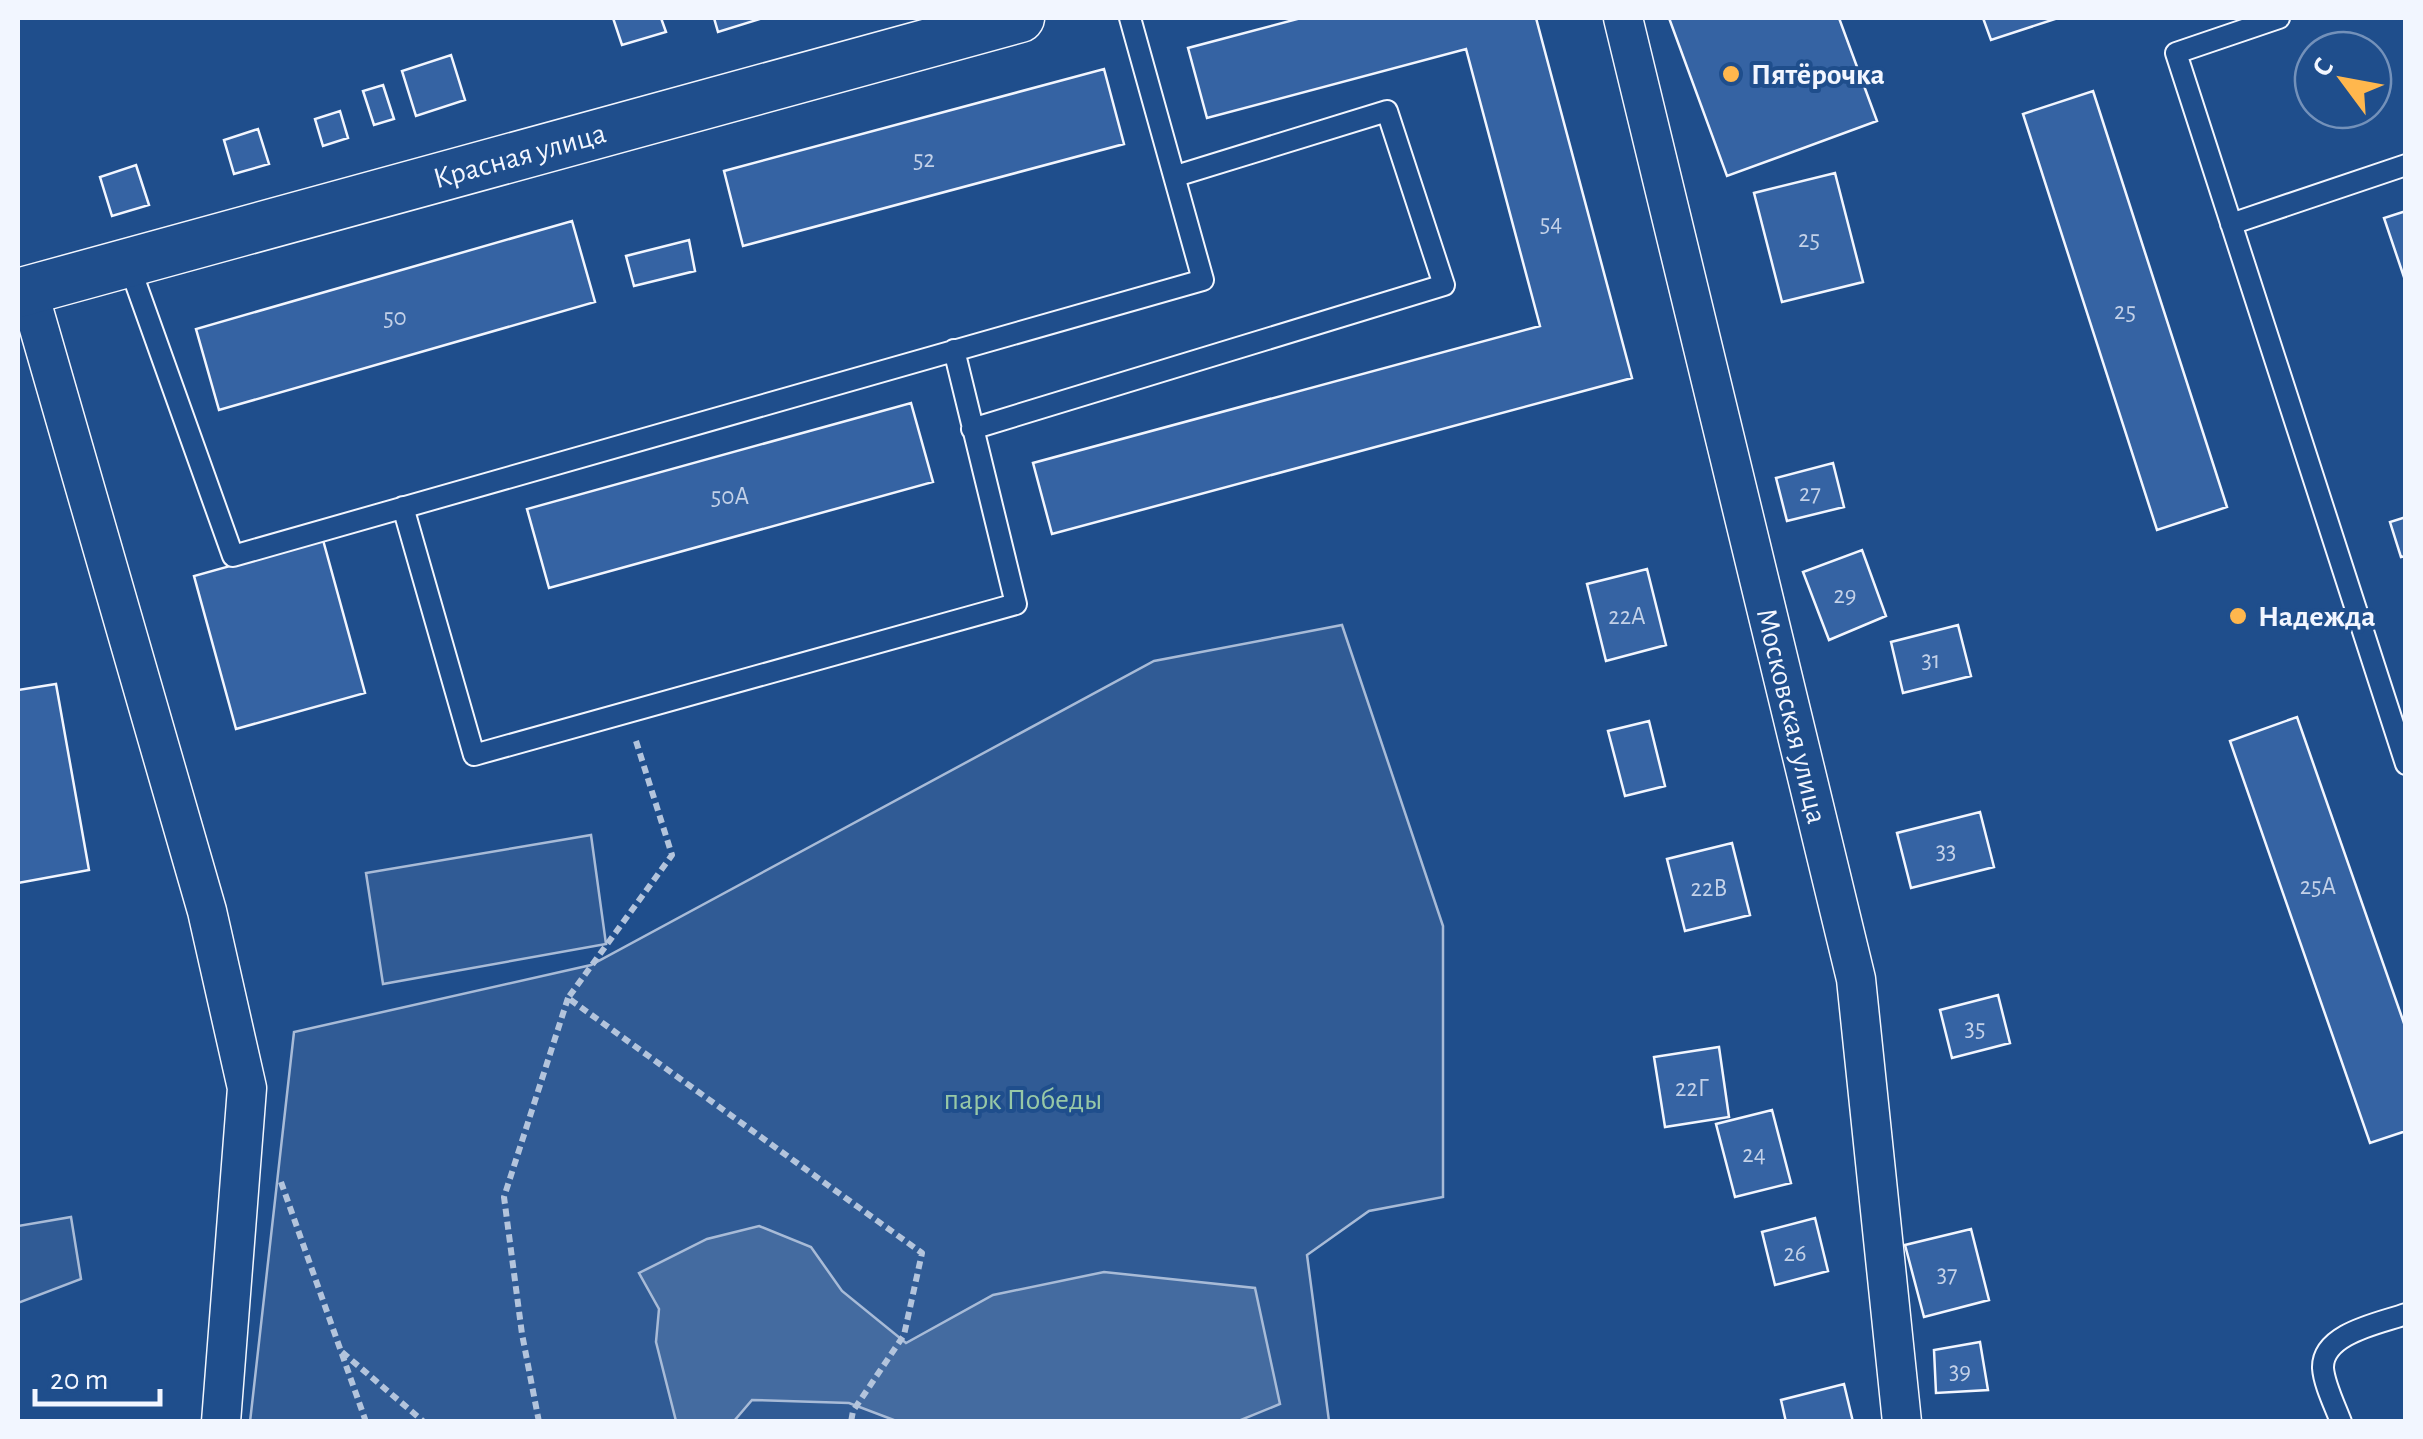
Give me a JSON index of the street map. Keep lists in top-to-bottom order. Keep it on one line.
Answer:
{"streets":{"street":["Красная улица","Московская улица"]},"parks":["парк Победы"],"places":["Пятёрочка","Надежда"],"house_numbers":["52","54","25","25","50","27","50А","29","22А","31","33","25А","22В","35","22Г","24","26","37","39"],"scale_bar":"20 m","north":"top left"}
